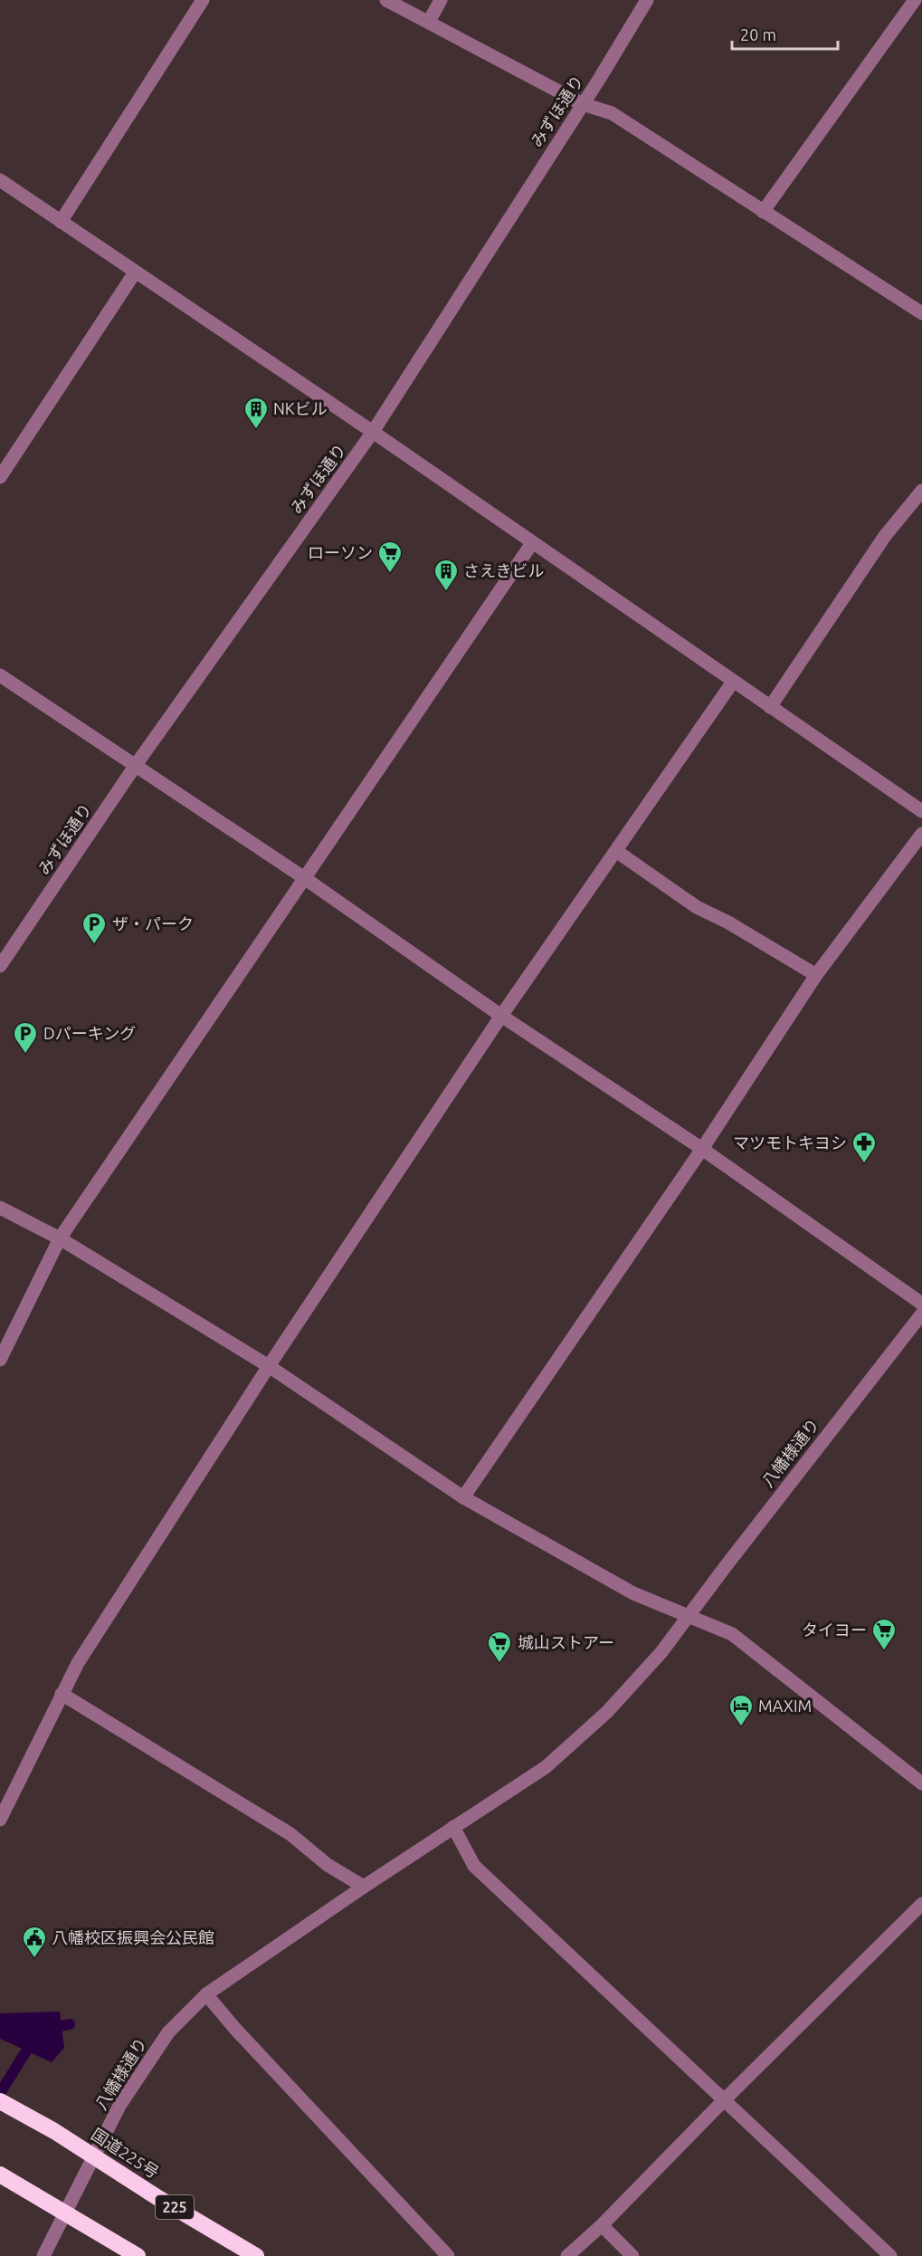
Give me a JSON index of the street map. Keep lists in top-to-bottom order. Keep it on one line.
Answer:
{"streets":{"highway":["国道225号","225"],"street":["みずほ通り","八幡様通り"]},"crossings":[["八幡様通り","国道225号"]],"places":{"building":["NKビル","さえきビル"],"supermarket":["ローソン","タイヨー","城山ストアー"],"parking":["ザ・パーク","Dパーキング"],"pharmacy":["マツモトキヨシ"],"hotel":["MAXIM"],"public building":["八幡校区振興会公民館"]},"scale_bar":"20 m"}
